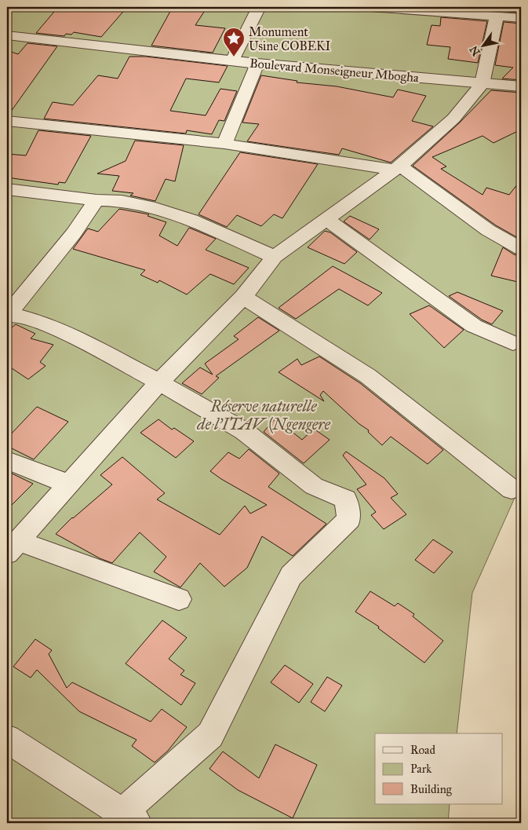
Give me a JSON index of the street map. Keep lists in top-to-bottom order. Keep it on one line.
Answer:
{"streets":{"street":["Boulevard Monseigneur Mbogha"]},"parks":["Réserve naturelle de l'ITAV (Ngengere"],"places":{"place":["Monument Usine COBEKI"]},"legend":["Road","Park","Building"],"north":"bottom left"}
